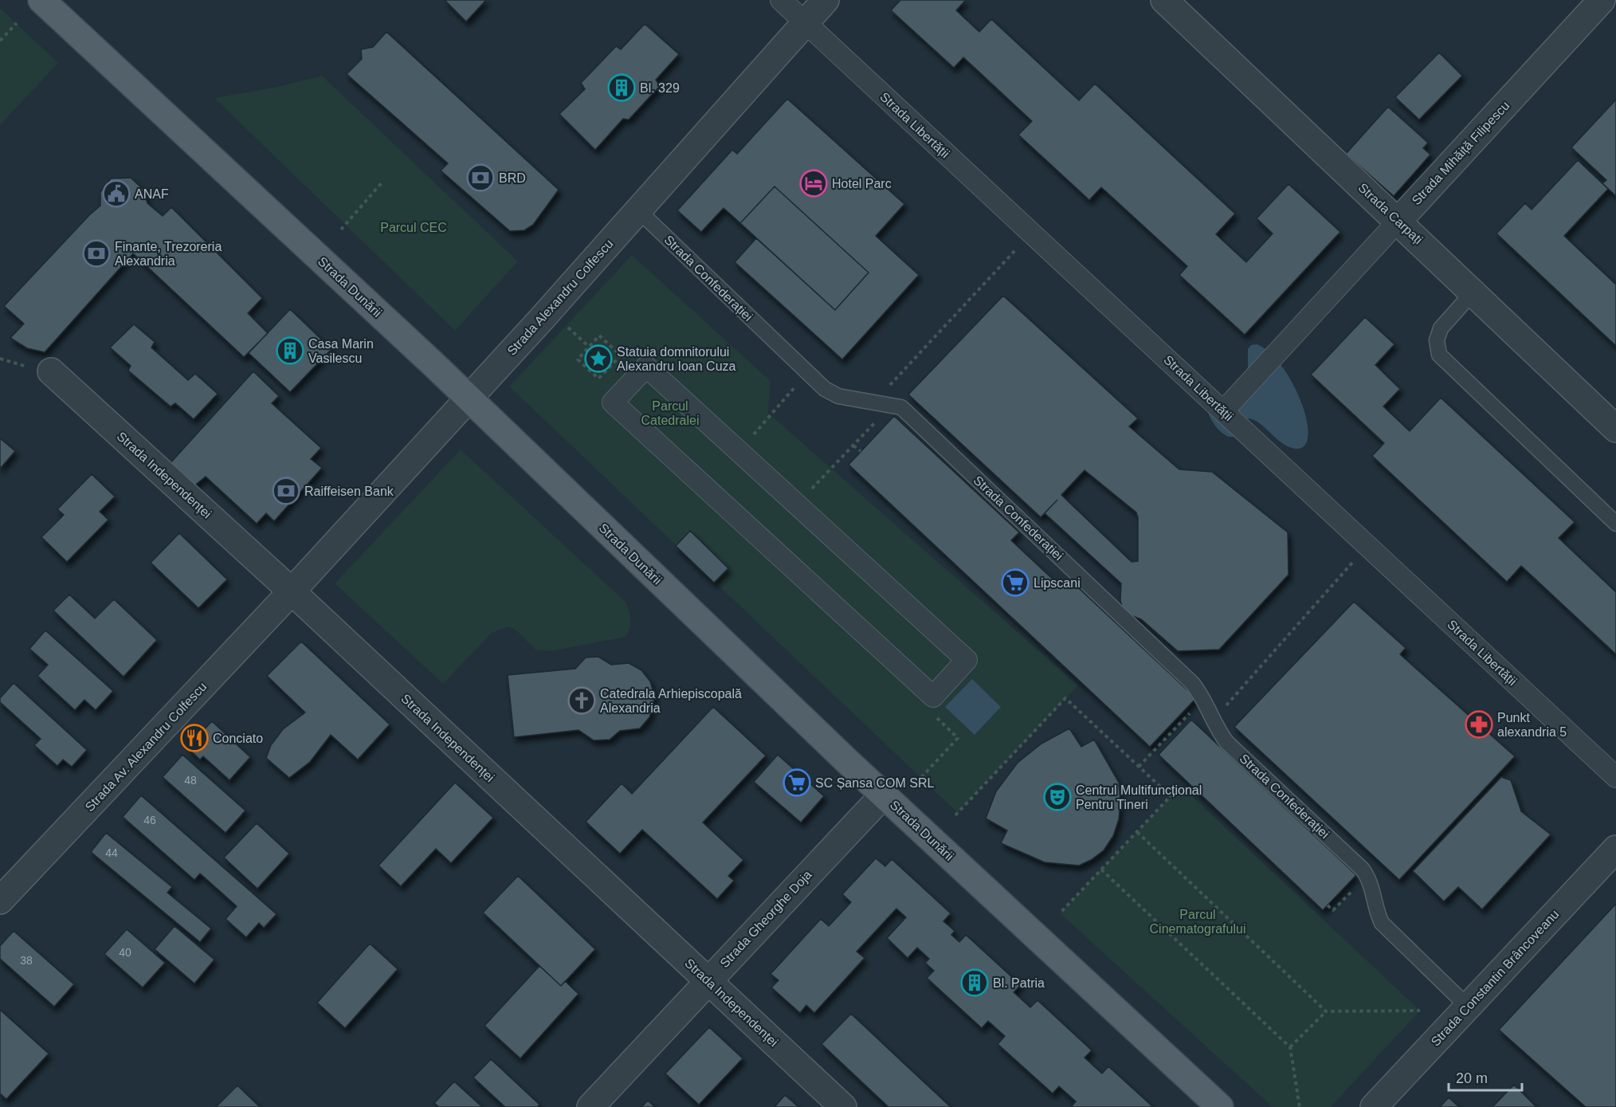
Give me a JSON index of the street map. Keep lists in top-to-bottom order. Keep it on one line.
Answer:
{"streets":{"main road":["Strada Dunării"],"street":["Strada Libertății","Strada Mihăiță Filipescu","Strada Carpați","Strada Alexandru Colfescu","Strada Independenței","Strada Av. Alexandru Colfescu","Strada Gheorghe Doja","Strada Constantin Brâncoveanu"],"lane":["Strada Confederației"]},"crossings":[["Strada Libertății","Strada Mihăiță Filipescu"],["Strada Libertății","Strada Alexandru Colfescu"],["Strada Mihăiță Filipescu","Strada Carpați"],["Strada Confederației","Strada Alexandru Colfescu"],["Strada Confederației","Strada Constantin Brâncoveanu"],["Strada Dunării","Strada Alexandru Colfescu"],["Strada Dunării","Strada Gheorghe Doja"],["Strada Alexandru Colfescu","Strada Independenței"],["Strada Alexandru Colfescu","Strada Av. Alexandru Colfescu"],["Strada Independenței","Strada Av. Alexandru Colfescu"],["Strada Independenței","Strada Gheorghe Doja"]],"parks":["Parcul CEC","Parcul Catedralei","Parcul Cinematografului"],"places":{"building":["Bl. 329","Casa Marin Vasilescu","Bl. Patria"],"bank":["BRD","Finante, Trezoreria Alexandria","Raiffeisen Bank"],"hotel":["Hotel Parc"],"public building":["ANAF"],"place":["Statuia domnitorului Alexandru Ioan Cuza"],"supermarket":["Lipscani","SC Șansa COM SRL"],"church":["Catedrala Arhiepiscopală Alexandria"],"pharmacy":["Punkt alexandria 5"],"restaurant":["Conciato"],"theatre":["Centrul Multifuncțional Pentru Tineri"]},"house_numbers":["48","46","44","40","38"],"scale_bar":"20 m"}
